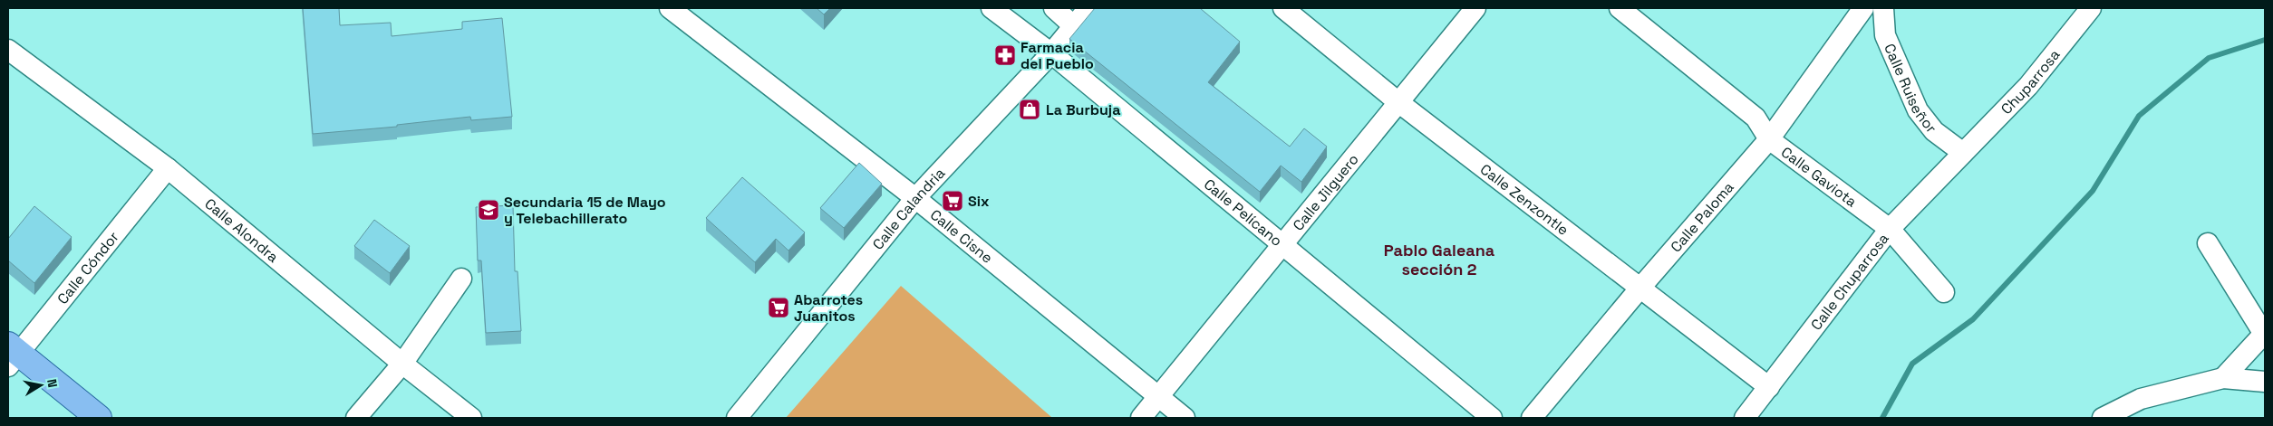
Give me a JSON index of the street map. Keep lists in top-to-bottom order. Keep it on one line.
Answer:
{"streets":{"street":["Chuparrosa","Calle Ruiseñor","Calle Gaviota","Calle Jilguero","Calle Zenzontle","Calle Calandria","Calle Pelícano","Calle Paloma","Calle Alondra","Calle Cisne","Calle Cóndor","Calle Chuparrosa"]},"crossings":[["Chuparrosa","Calle Ruiseñor"],["Chuparrosa","Calle Chuparrosa"],["Calle Ruiseñor","Calle Chuparrosa"],["Calle Gaviota","Calle Paloma"],["Calle Gaviota","Calle Chuparrosa"],["Calle Jilguero","Calle Zenzontle"],["Calle Jilguero","Calle Pelícano"],["Calle Jilguero","Calle Cisne"],["Calle Zenzontle","Calle Paloma"],["Calle Zenzontle","Calle Chuparrosa"],["Calle Calandria","Calle Pelícano"],["Calle Calandria","Calle Cisne"],["Calle Alondra","Calle Cóndor"]],"districts":["Pablo Galeana sección 2"],"places":{"pharmacy":["Farmacia del Pueblo"],"shop":["La Burbuja"],"supermarket":["Six","Abarrotes Juanitos"],"school or university":["Secundaria 15 de Mayo y Telebachillerato"]},"north":"right"}
